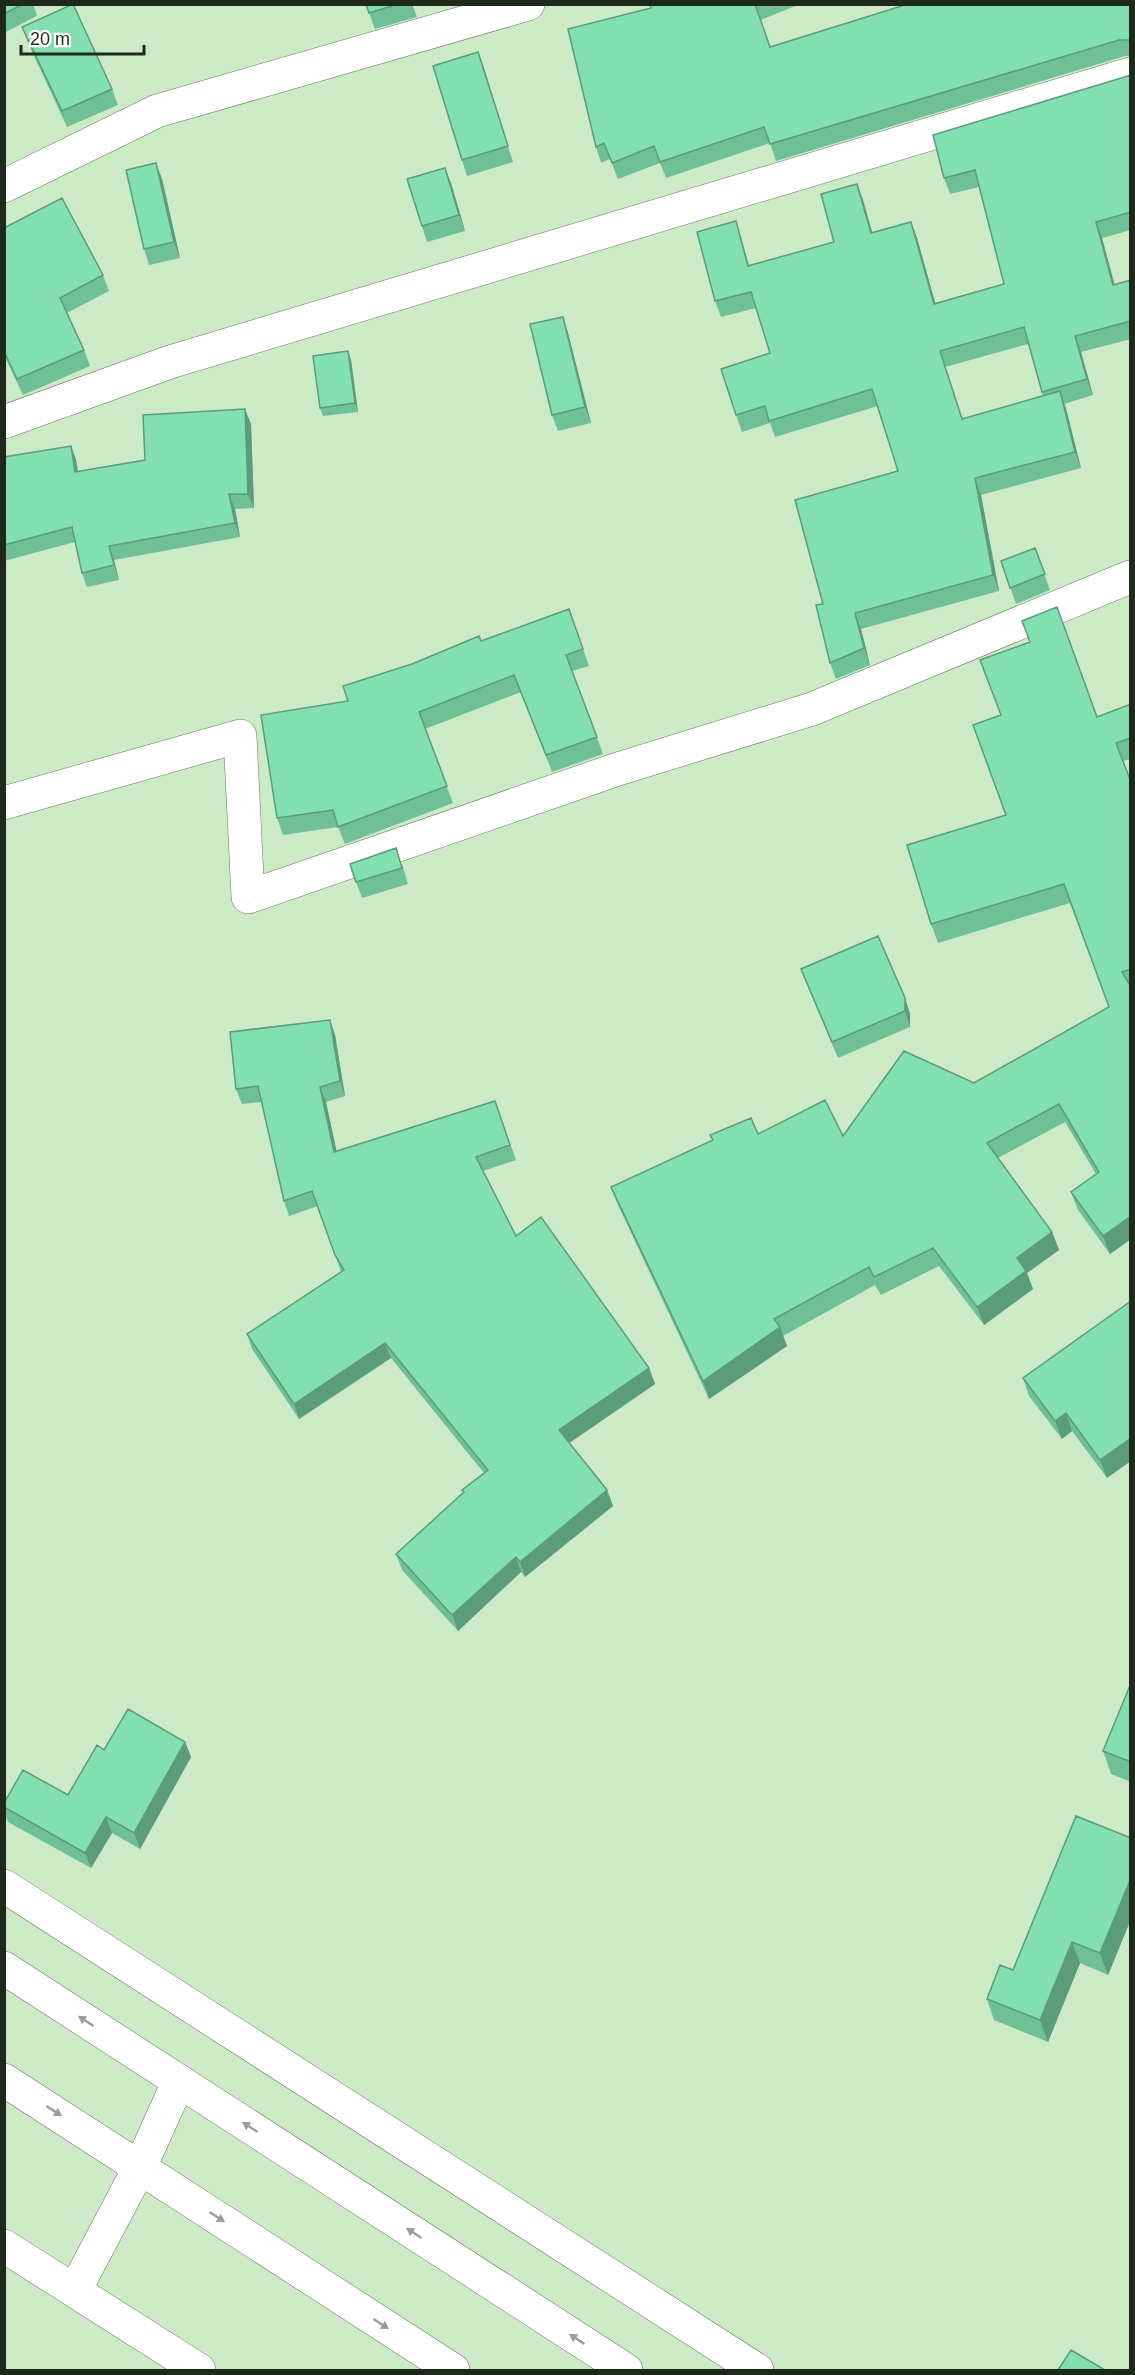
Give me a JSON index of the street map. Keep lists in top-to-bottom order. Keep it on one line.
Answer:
{"scale_bar":"20 m"}
